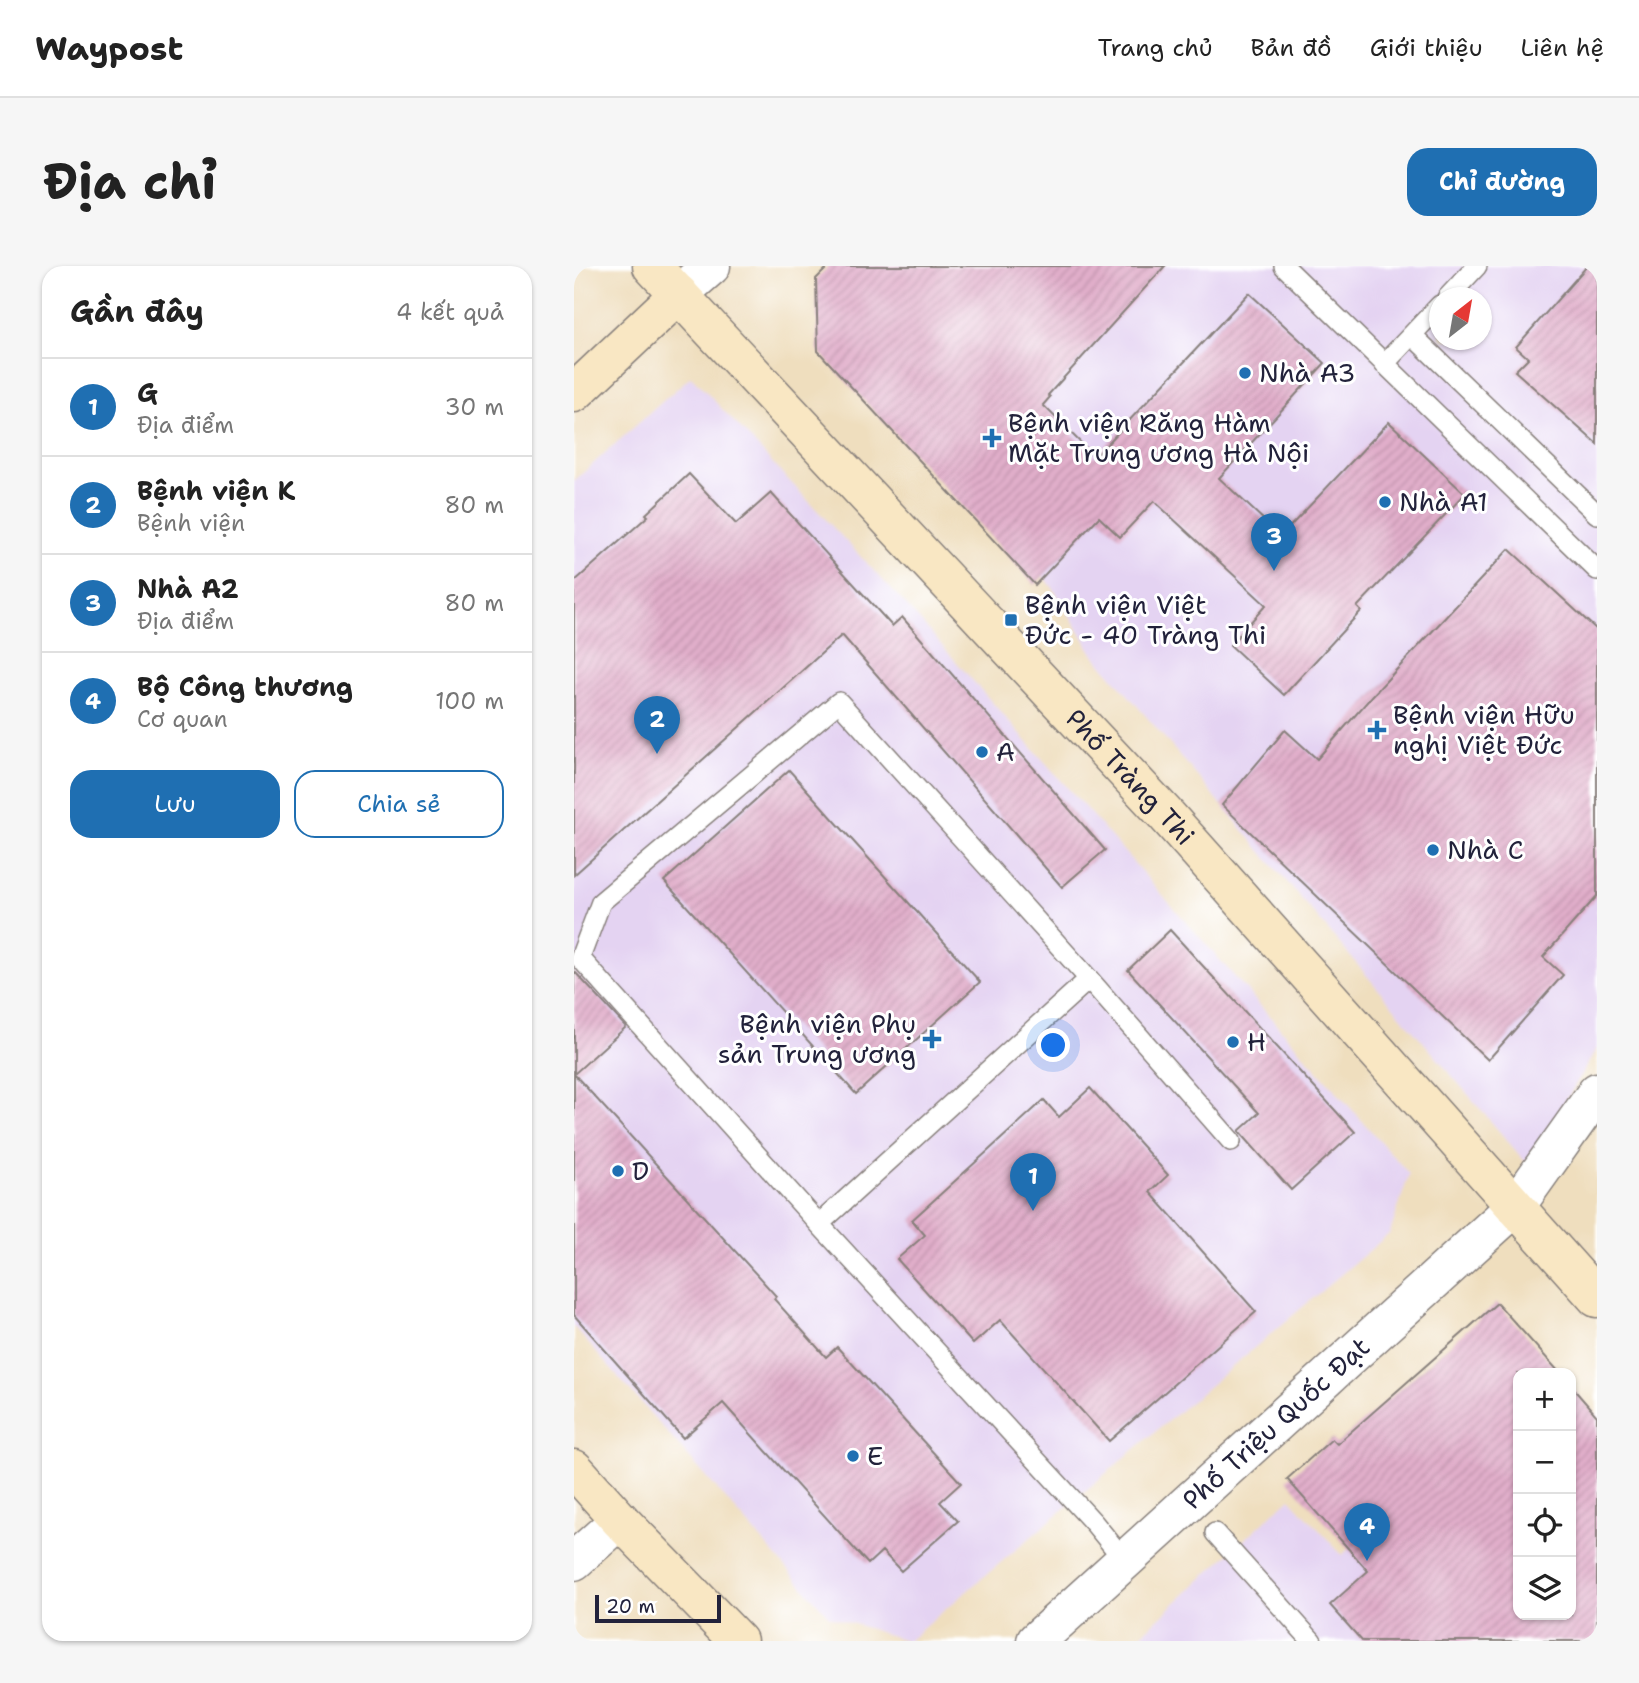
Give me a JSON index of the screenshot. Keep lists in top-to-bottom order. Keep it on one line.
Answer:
{"streets":{"main road":["Phố Tràng Thi"],"street":["Phố Triệu Quốc Đạt"]},"crossings":[["Phố Tràng Thi","Phố Triệu Quốc Đạt"]],"places":{"other":["Nhà A3","Nhà A1","A","Nhà C","H","D","E"],"health":["Bệnh viện Răng Hàm Mặt Trung ương Hà Nội","Bệnh viện Hữu nghị Việt Đức","Bệnh viện Phụ sản Trung ương"],"transit":["Bệnh viện Việt Đức - 40 Tràng Thi"]},"scale_bar":"20 m","north":"top right","page":{"header":"Waypost","nav":["Trang chủ","Bản đồ","Giới thiệu","Liên hệ"],"buttons":["Chỉ đường",["Lưu","Chia sẻ"]],"title":"Địa chỉ","heading":["Gần đây","4 kết quả"],"list":[{"mark":"1","name":"G","note":"Địa điểm","value":"30 m"},{"mark":"2","name":"Bệnh viện K","note":"Bệnh viện","value":"80 m"},{"mark":"3","name":"Nhà A2","note":"Địa điểm","value":"80 m"},{"mark":"4","name":"Bộ Công thương","note":"Cơ quan","value":"100 m"}],"pins":["3","2","1","4"],"map_buttons":["+","−"],"scale":"20 m"}}
